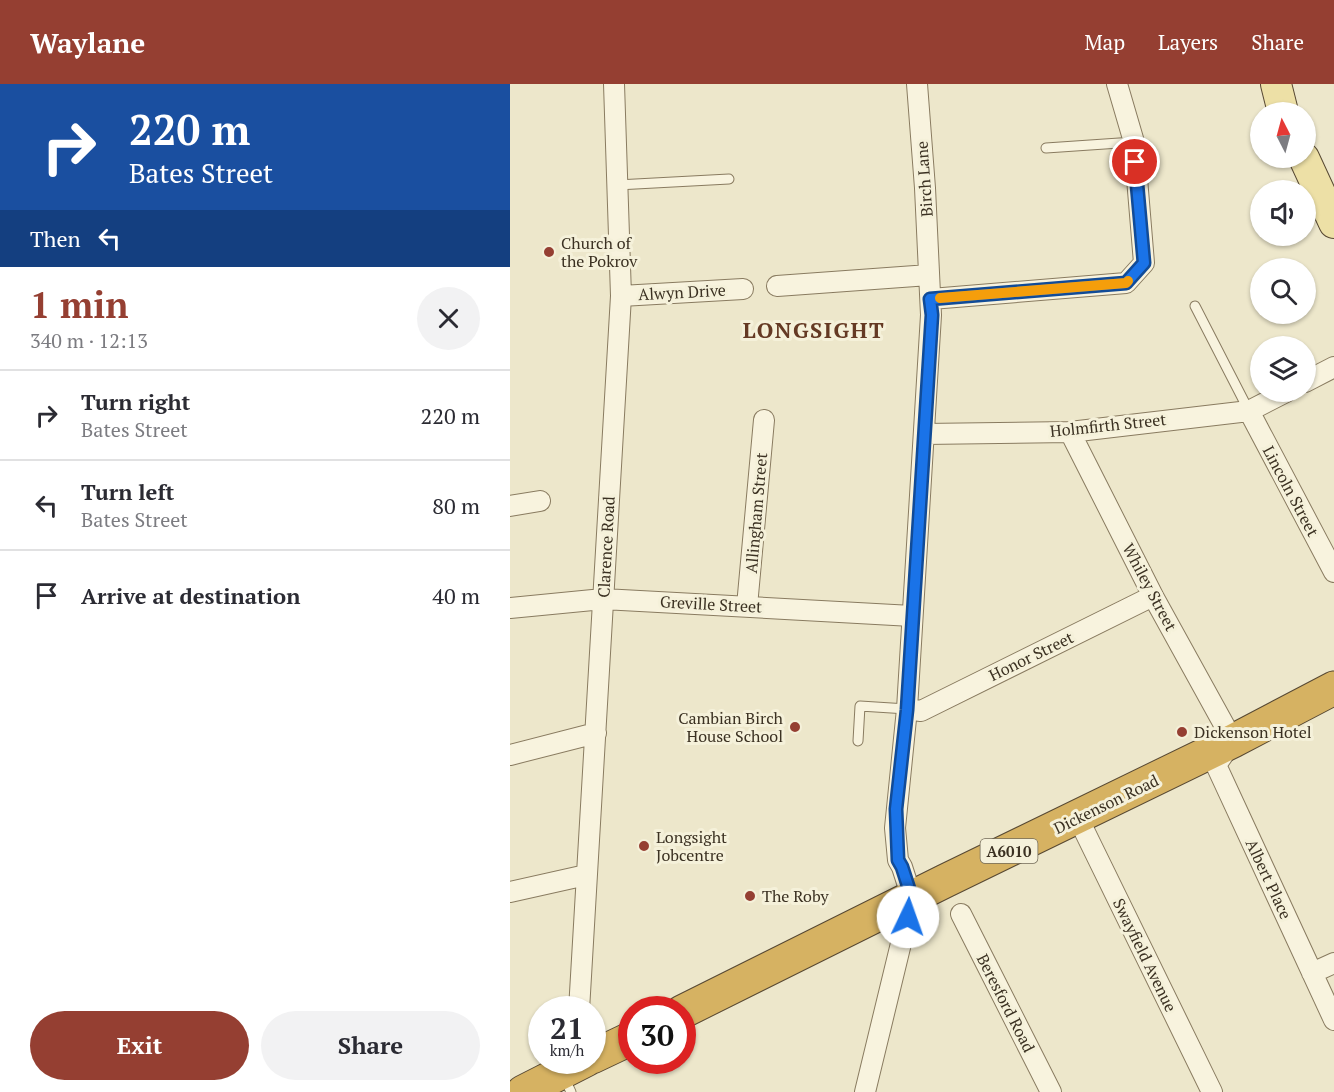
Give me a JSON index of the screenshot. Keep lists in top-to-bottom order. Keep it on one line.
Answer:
{"streets":{"highway":["Dickenson Road","A6010"],"street":["Birch Lane","Alwyn Drive","Holmfirth Street","Lincoln Street","Allingham Street","Clarence Road","Whiley Street","Greville Street","Honor Street","Albert Place","Swayfield Avenue","Beresford Road"]},"crossings":[["Birch Lane","Holmfirth Street"],["Birch Lane","Greville Street"],["Birch Lane","Honor Street"],["Birch Lane","Dickenson Road"],["Alwyn Drive","Clarence Road"],["Holmfirth Street","Lincoln Street"],["Holmfirth Street","Whiley Street"],["Allingham Street","Greville Street"],["Clarence Road","Greville Street"],["Whiley Street","Honor Street"],["Whiley Street","Dickenson Road"],["Whiley Street","Albert Place"],["Dickenson Road","Albert Place"],["Dickenson Road","Swayfield Avenue"]],"districts":["LONGSIGHT"],"places":["Church of the Pokrov","Cambian Birch House School","Dickenson Hotel","Longsight Jobcentre","The Roby"],"north":"top","page":{"header":"Waylane","nav":["Map","Layers","Share"],"turn":["220 m","Bates Street"],"then":"Then","heading":["1 min","340 m · 12:13"],"list":[{"name":"Turn right","note":"Bates Street","value":"220 m"},{"name":"Turn left","note":"Bates Street","value":"80 m"},{"name":"Arrive at destination","value":"40 m"}],"speed":"21 km/h","limit":"30","buttons":["Exit","Share"]}}
